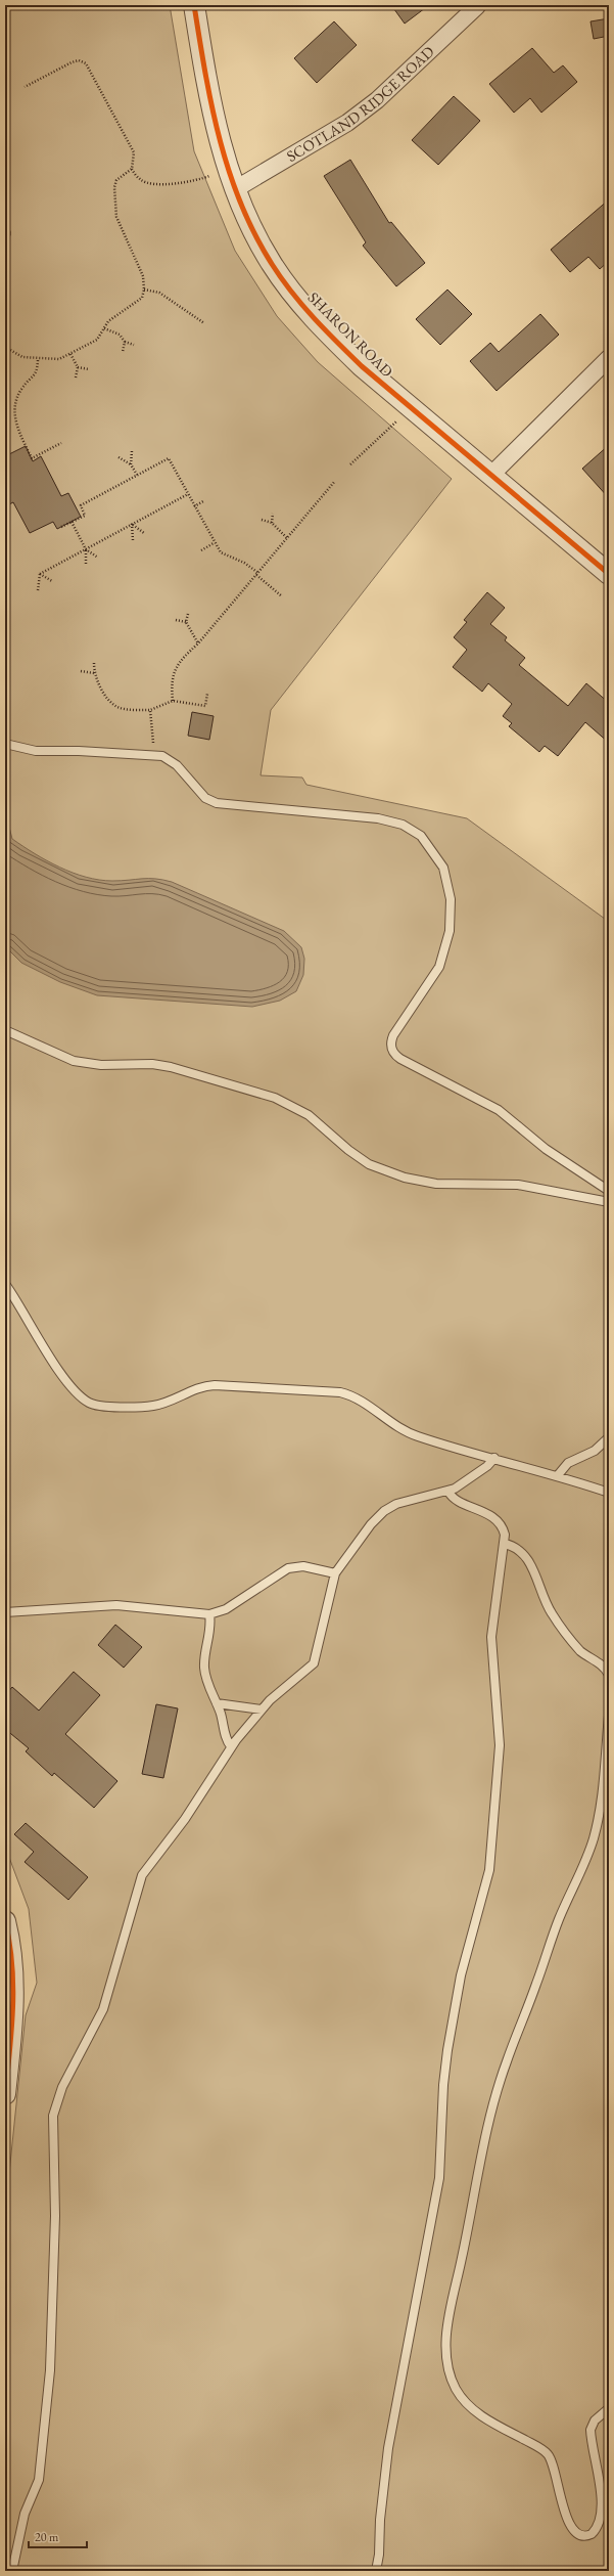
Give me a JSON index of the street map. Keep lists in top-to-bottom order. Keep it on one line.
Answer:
{"streets":{"street":["SCOTLAND RIDGE ROAD","SHARON ROAD"]},"crossings":[["SCOTLAND RIDGE ROAD","SHARON ROAD"]],"scale_bar":"20 m"}
